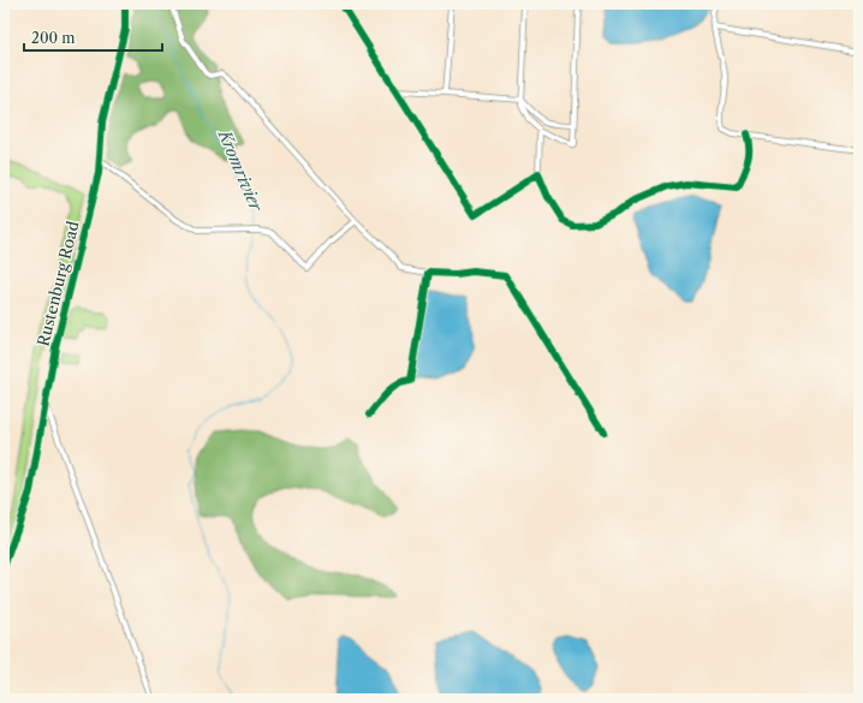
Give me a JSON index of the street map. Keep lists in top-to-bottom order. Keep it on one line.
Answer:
{"streets":{"street":["Rustenburg Road"]},"water":["Kromrivier"],"scale_bar":"200 m"}
